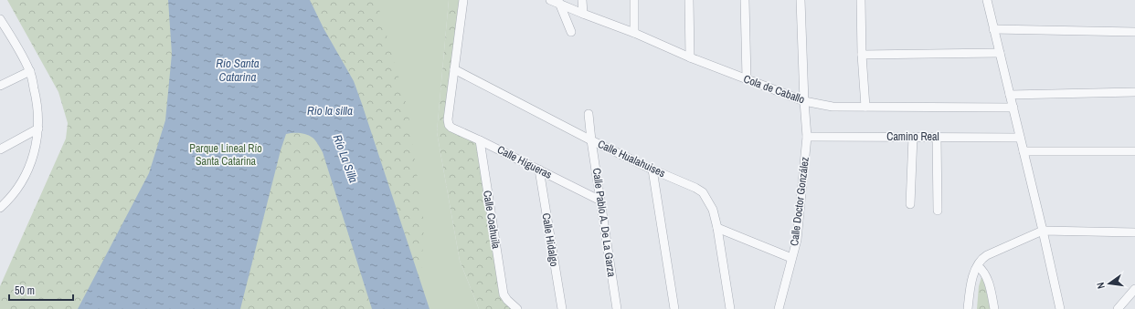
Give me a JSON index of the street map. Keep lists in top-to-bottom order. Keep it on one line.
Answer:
{"streets":{"street":["Cola de Caballo","Camino Real","Calle Hualahuises","Calle Higueras","Calle Doctor González","Calle Coahuila","Calle Pablo A. De La Garza","Calle Hidalgo"]},"crossings":[["Cola de Caballo","Calle Doctor González"],["Camino Real","Calle Doctor González"],["Calle Hualahuises","Calle Higueras"],["Calle Hualahuises","Calle Pablo A. De La Garza"],["Calle Higueras","Calle Coahuila"],["Calle Higueras","Calle Pablo A. De La Garza"],["Calle Higueras","Calle Hidalgo"]],"water":["Río Santa Catarina","Rio la silla","Río La Silla"],"parks":["Parque Lineal Río Santa Catarina"],"scale_bar":"50 m","north":"left"}
